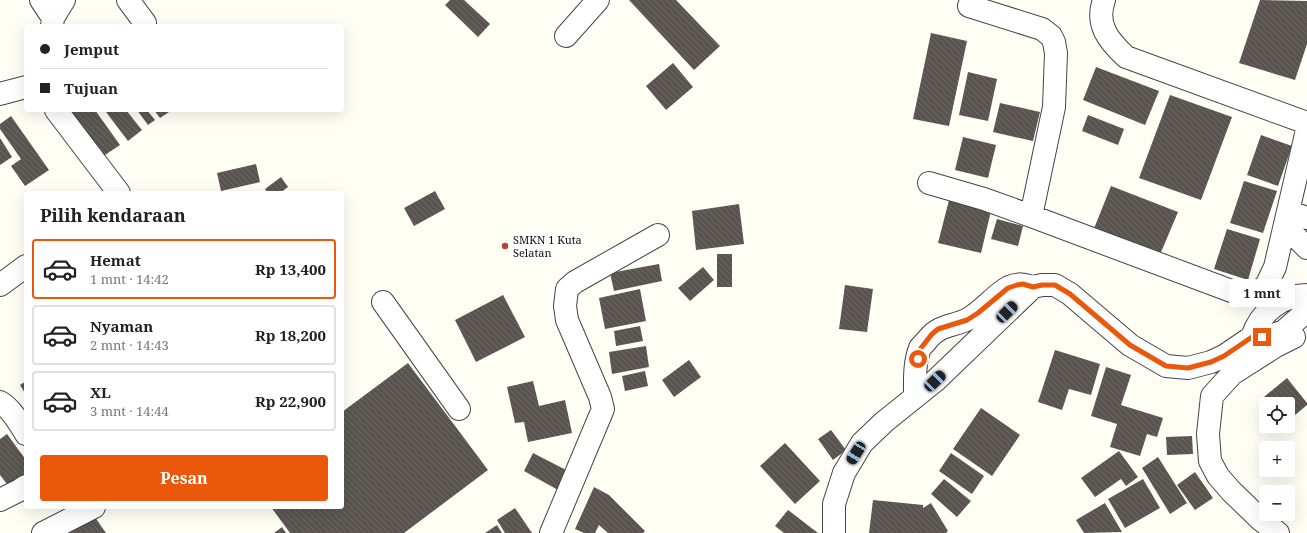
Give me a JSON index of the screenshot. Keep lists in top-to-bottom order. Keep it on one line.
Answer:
{"places":["SMKN 1 Kuta Selatan"],"page":{"banner":["Jemput","Tujuan"],"heading":"Pilih kendaraan","list":[{"name":"Hemat","note":"1 mnt · 14:42","value":"Rp 13,400"},{"name":"Nyaman","note":"2 mnt · 14:43","value":"Rp 18,200"},{"name":"XL","note":"3 mnt · 14:44","value":"Rp 22,900"}],"bubble":"1 mnt","map_buttons":["+","−"],"buttons":"Pesan"}}
